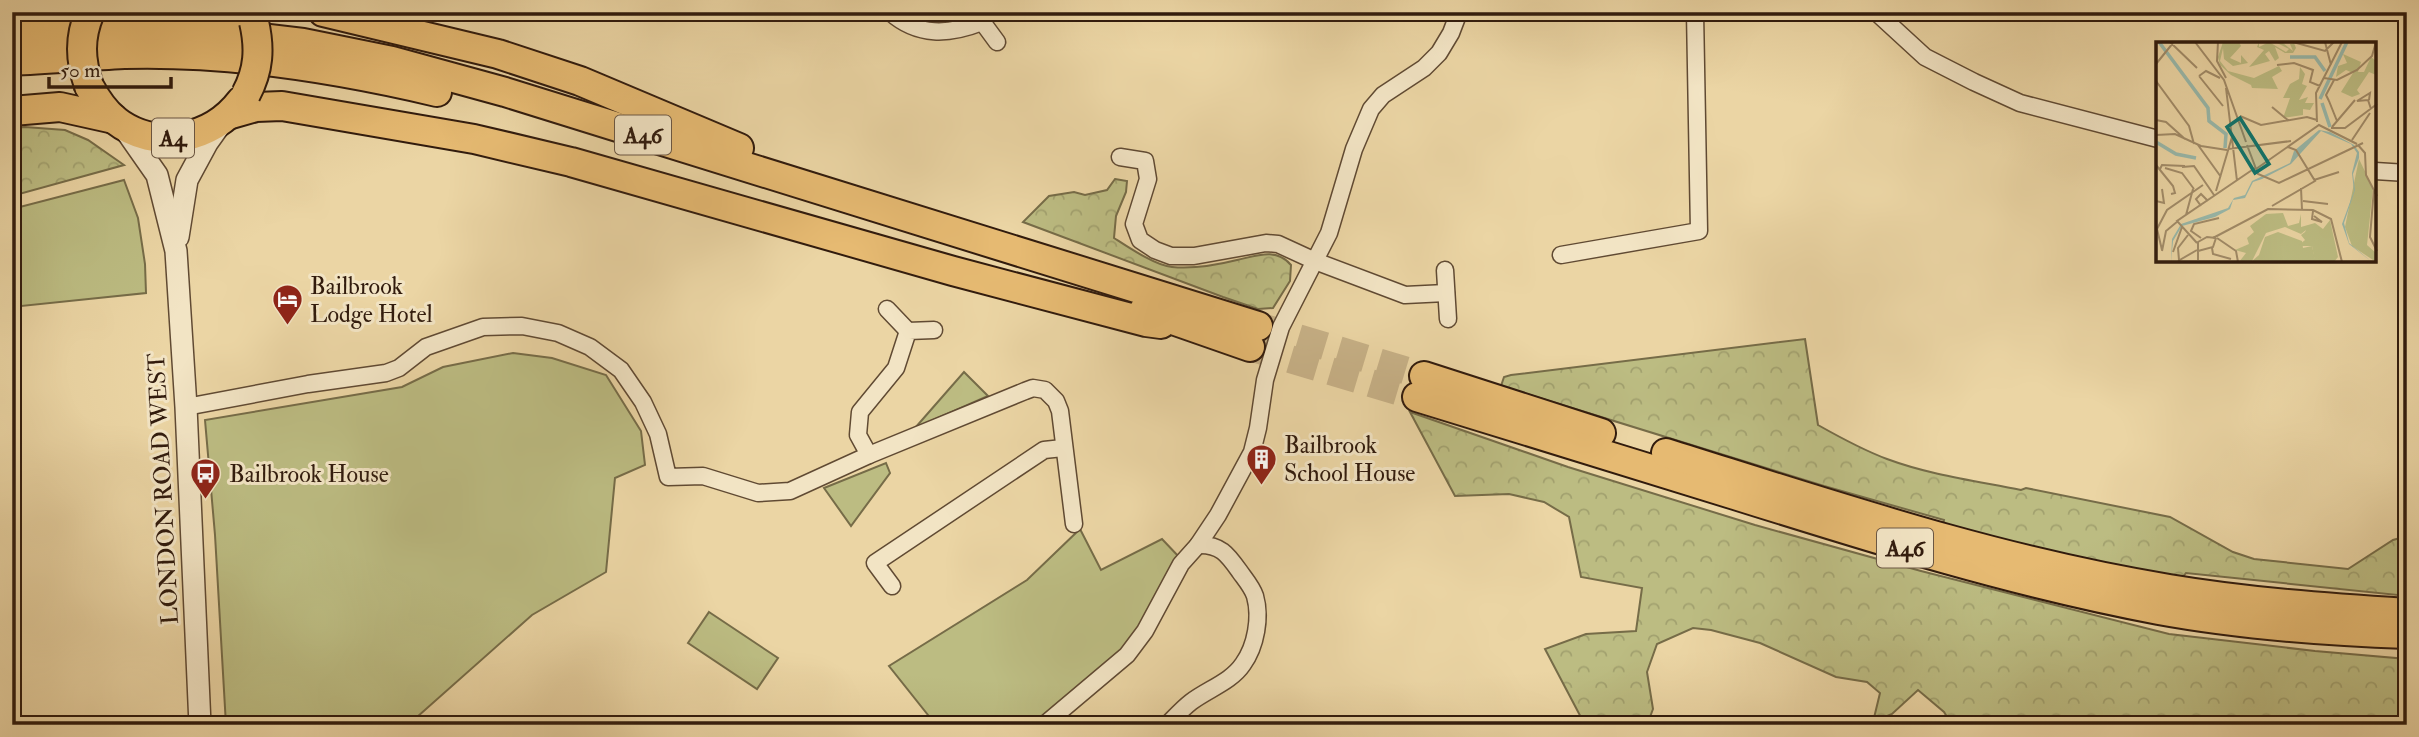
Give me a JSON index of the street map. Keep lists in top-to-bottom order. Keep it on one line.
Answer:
{"streets":{"highway":["A46","A4"],"street":["LONDON ROAD WEST"]},"crossings":[["A4","LONDON ROAD WEST"]],"places":{"hotel":["Bailbrook Lodge Hotel"],"building":["Bailbrook School House"],"bus stop":["Bailbrook House"]},"scale_bar":"50 m"}
